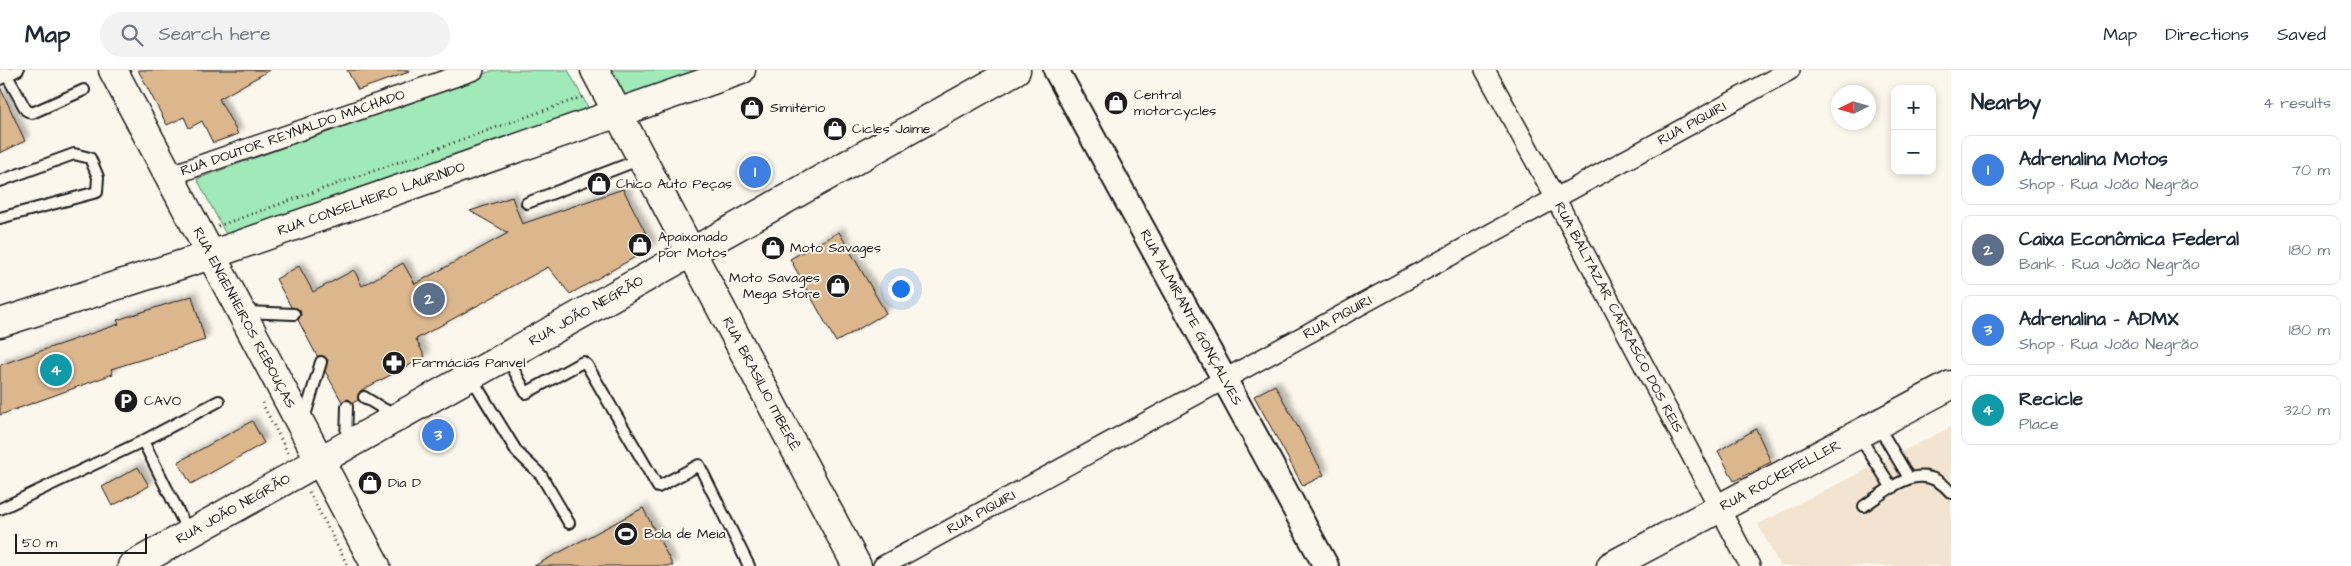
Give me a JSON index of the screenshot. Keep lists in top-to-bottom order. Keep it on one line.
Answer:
{"streets":{"main road":["RUA CONSELHEIRO LAURINDO","RUA JOÃO NEGRÃO","RUA ENGENHEIROS REBOUÇAS","RUA BRASÍLIO ITIBERÊ","RUA ROCKEFELLER"],"street":["RUA PIQUIRI","RUA DOUTOR REYNALDO MACHADO","RUA BALTAZAR CARRASCO DOS REIS","RUA ALMIRANTE GONÇALVES"]},"crossings":[["RUA PIQUIRI","RUA BALTAZAR CARRASCO DOS REIS"],["RUA PIQUIRI","RUA ALMIRANTE GONÇALVES"],["RUA DOUTOR REYNALDO MACHADO","RUA ENGENHEIROS REBOUÇAS"],["RUA CONSELHEIRO LAURINDO","RUA ENGENHEIROS REBOUÇAS"],["RUA CONSELHEIRO LAURINDO","RUA BRASÍLIO ITIBERÊ"],["RUA JOÃO NEGRÃO","RUA ENGENHEIROS REBOUÇAS"],["RUA JOÃO NEGRÃO","RUA BRASÍLIO ITIBERÊ"],["RUA BALTAZAR CARRASCO DOS REIS","RUA ROCKEFELLER"]],"places":{"shop":["Central motorcycles","Simitério","Cicles Jaime","Chico Auto Peças","Apaixonado por Motos","Moto Savages","Moto Savages Mega Store","Dia D"],"pharmacy":["Farmácias Panvel"],"parking":["CAVO"],"sports":["Bola de Meia"]},"scale_bar":"50 m","north":"left","page":{"header":"Map","search":"Search here","nav":["Map","Directions","Saved"],"heading":["Nearby","4 results"],"map_buttons":["+","−"],"list":[{"mark":"1","name":"Adrenalina Motos","note":"Shop · Rua João Negrão","value":"70 m"},{"mark":"2","name":"Caixa Econômica Federal","note":"Bank · Rua João Negrão","value":"180 m"},{"mark":"3","name":"Adrenalina - ADMX","note":"Shop · Rua João Negrão","value":"180 m"},{"mark":"4","name":"Recicle","note":"Place","value":"320 m"}],"pins":["1","2","4","3"],"scale":"50 m"}}
